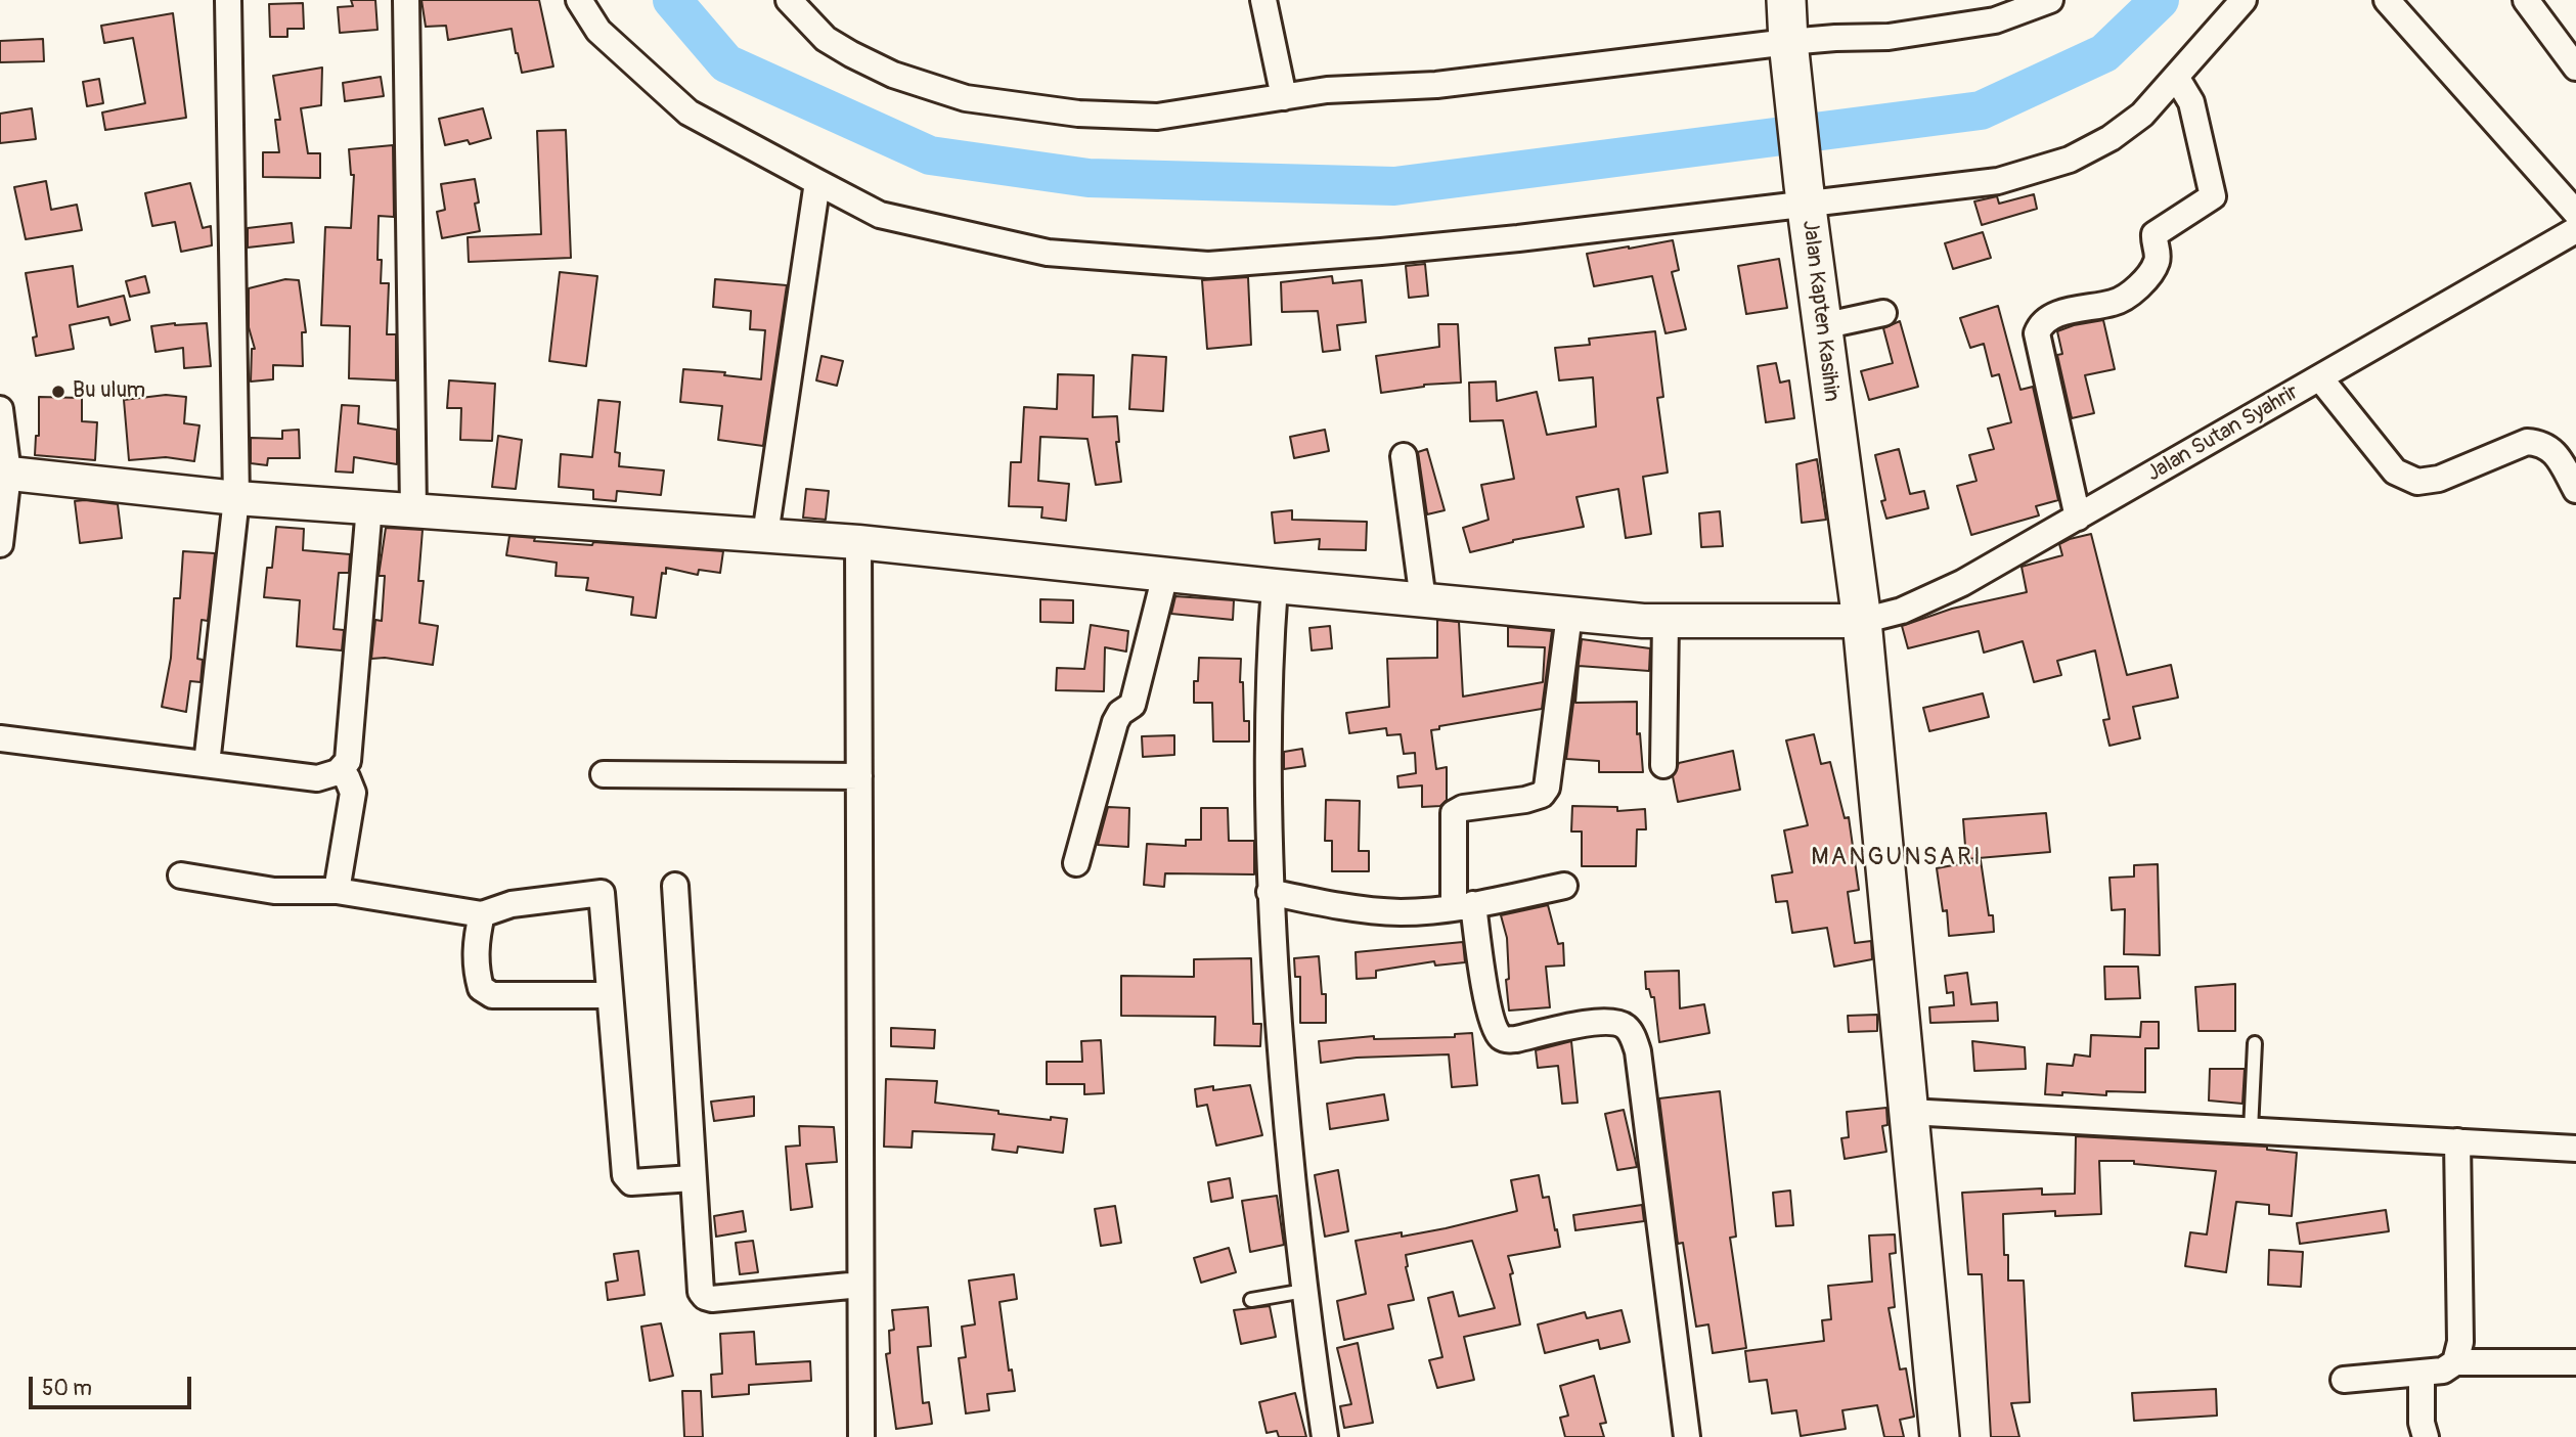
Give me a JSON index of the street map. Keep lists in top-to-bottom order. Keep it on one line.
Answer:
{"streets":{"main road":["Jalan Kapten Kasihin"],"street":["Jalan Sutan Syahrir"]},"crossings":[["Jalan Kapten Kasihin","Jalan Sutan Syahrir"]],"districts":["MANGUNSARI"],"places":["Bu ulum"],"scale_bar":"50 m"}
